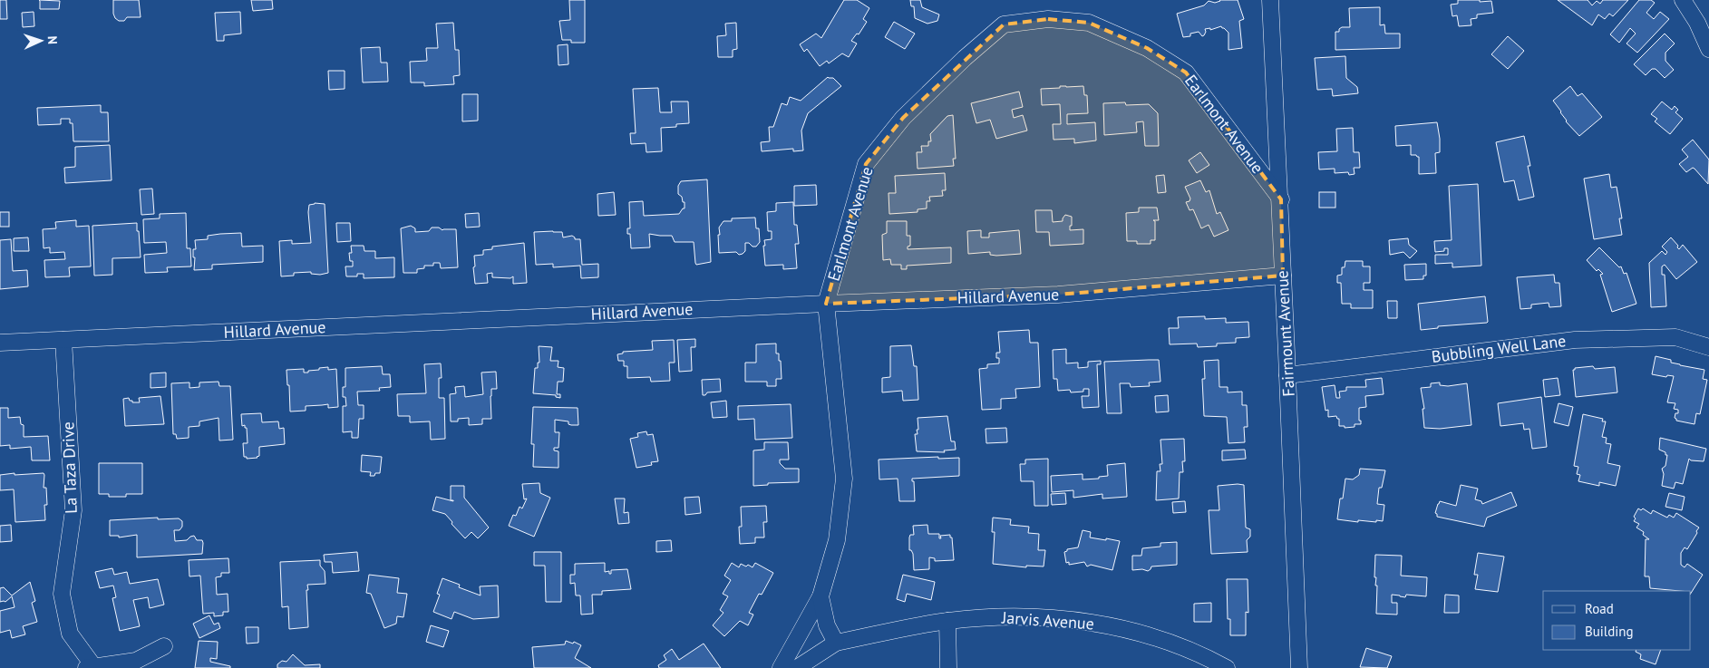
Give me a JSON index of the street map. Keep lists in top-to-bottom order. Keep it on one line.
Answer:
{"streets":{"street":["Earlmont Avenue","Hillard Avenue","Fairmount Avenue","Bubbling Well Lane","La Taza Drive","Jarvis Avenue"]},"crossings":[["Earlmont Avenue","Hillard Avenue"],["Earlmont Avenue","Fairmount Avenue"],["Earlmont Avenue","Jarvis Avenue"],["Hillard Avenue","Fairmount Avenue"],["Hillard Avenue","La Taza Drive"],["Fairmount Avenue","Bubbling Well Lane"]],"legend":["Road","Building"],"north":"right"}
